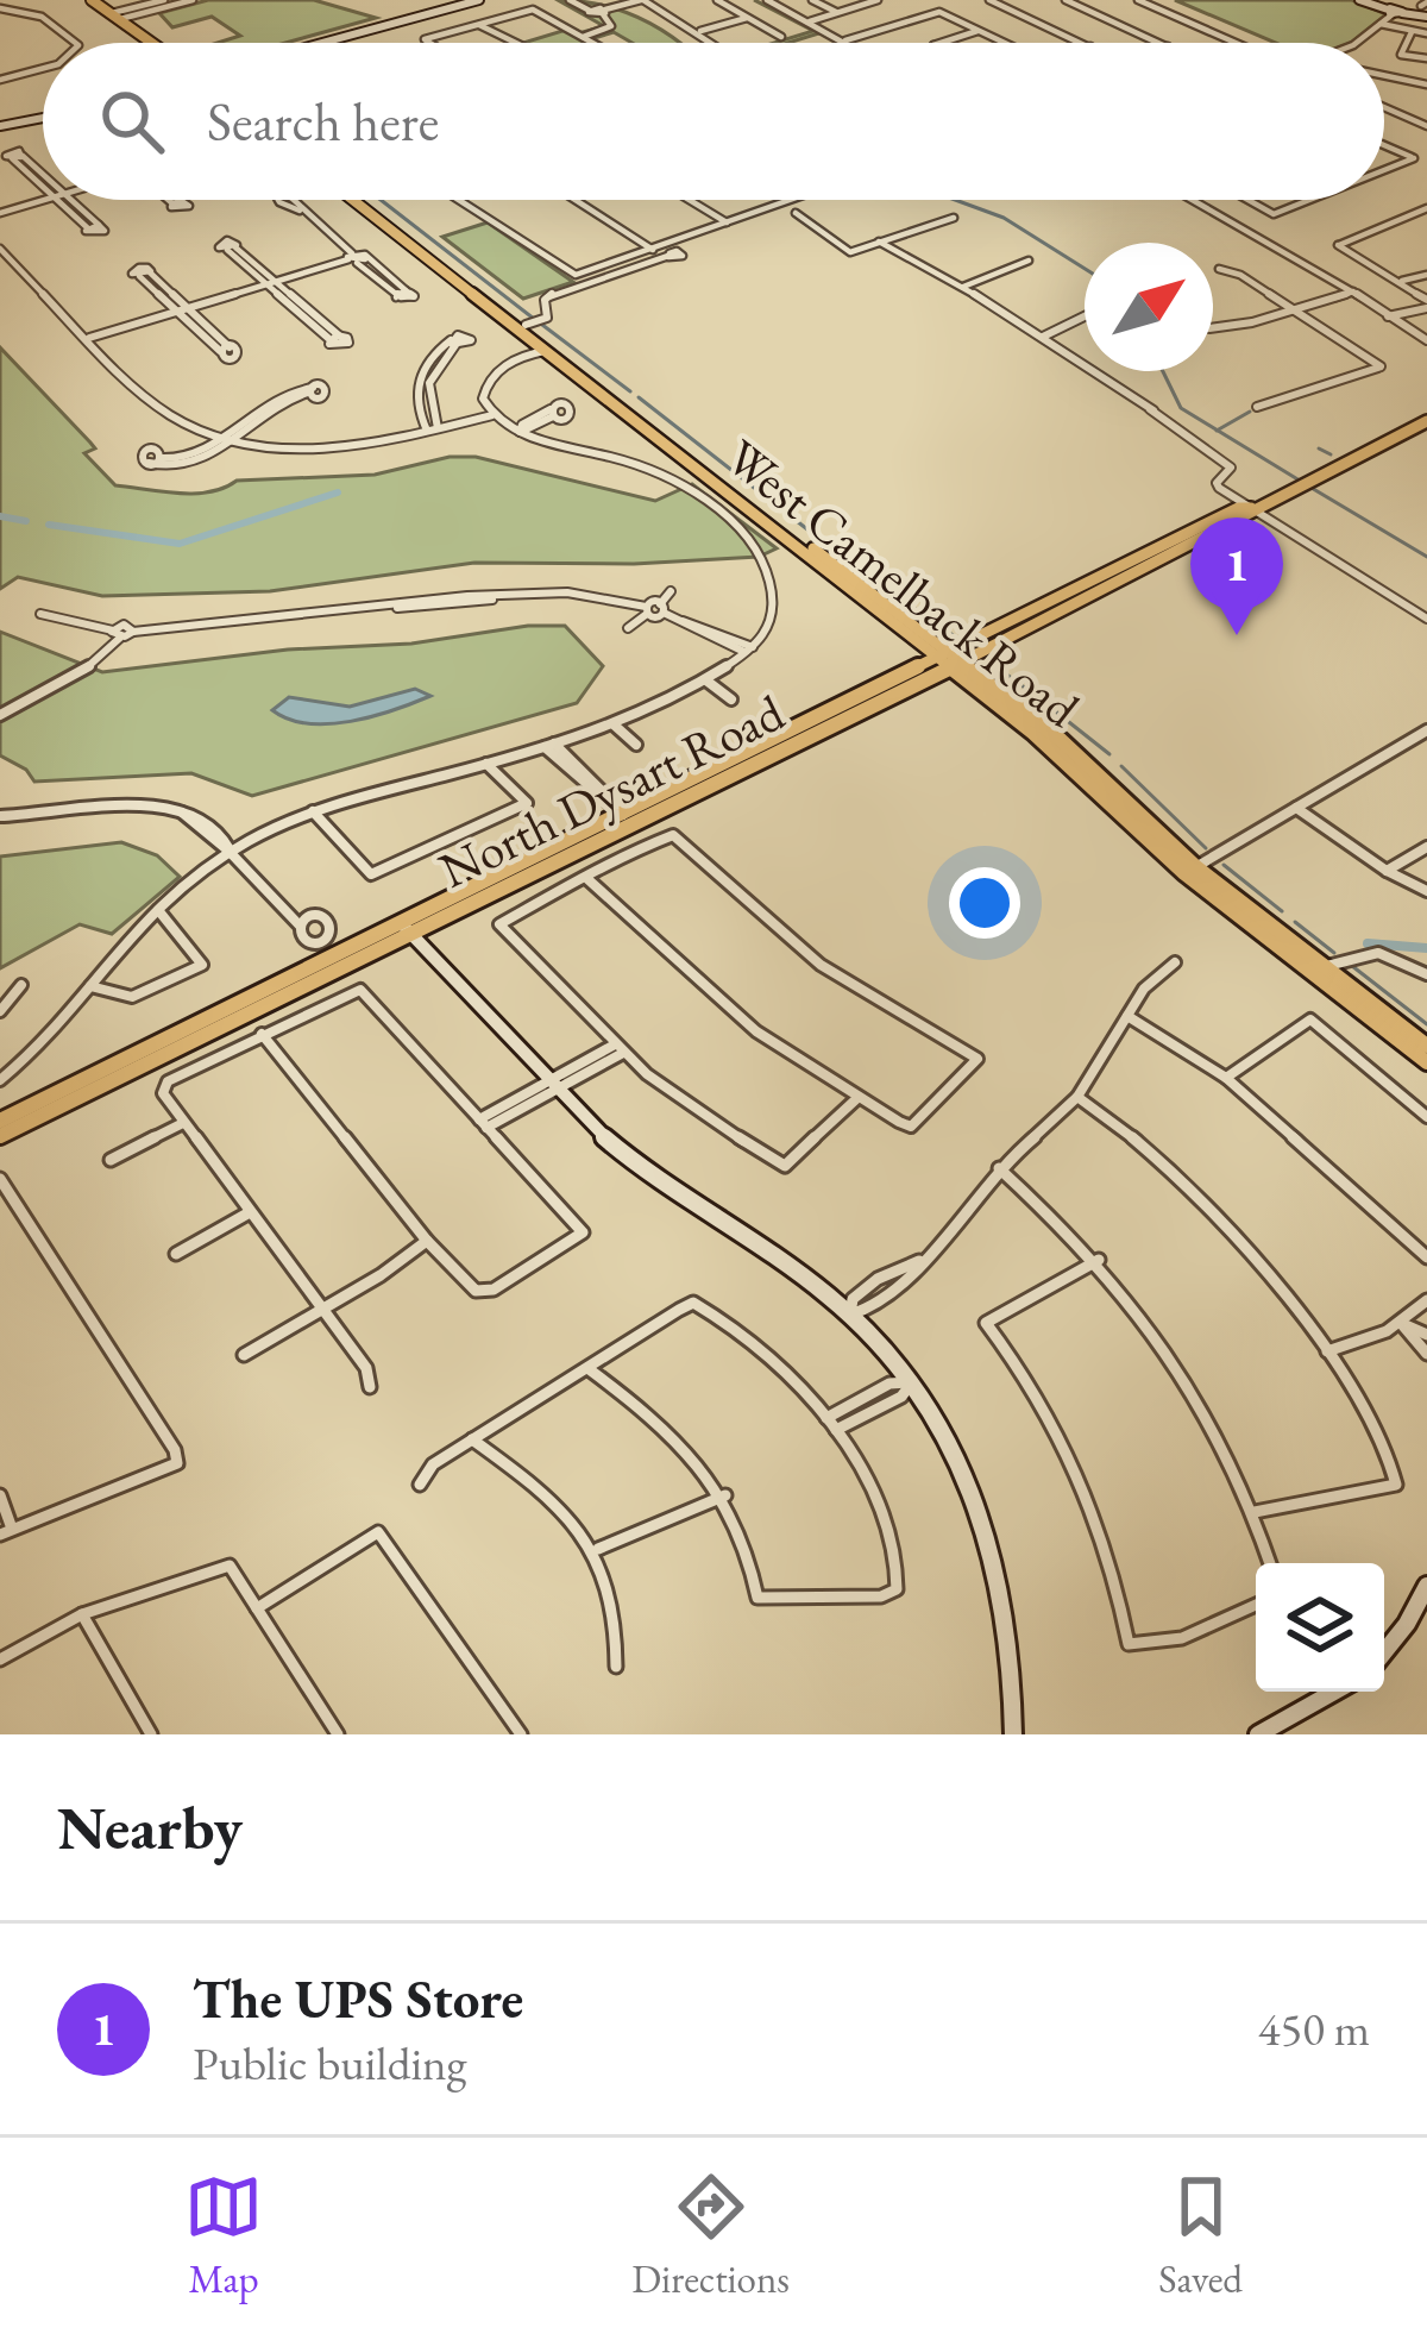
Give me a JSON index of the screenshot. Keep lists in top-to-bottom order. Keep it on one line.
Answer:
{"streets":{"main road":["West Camelback Road","North Dysart Road"]},"crossings":[["West Camelback Road","North Dysart Road"]],"north":"top right","page":{"search":"Search here","pins":"1","heading":"Nearby","list":[{"mark":"1","name":"The UPS Store","note":"Public building","value":"450 m"}],"nav":["Map","Directions","Saved"]}}
